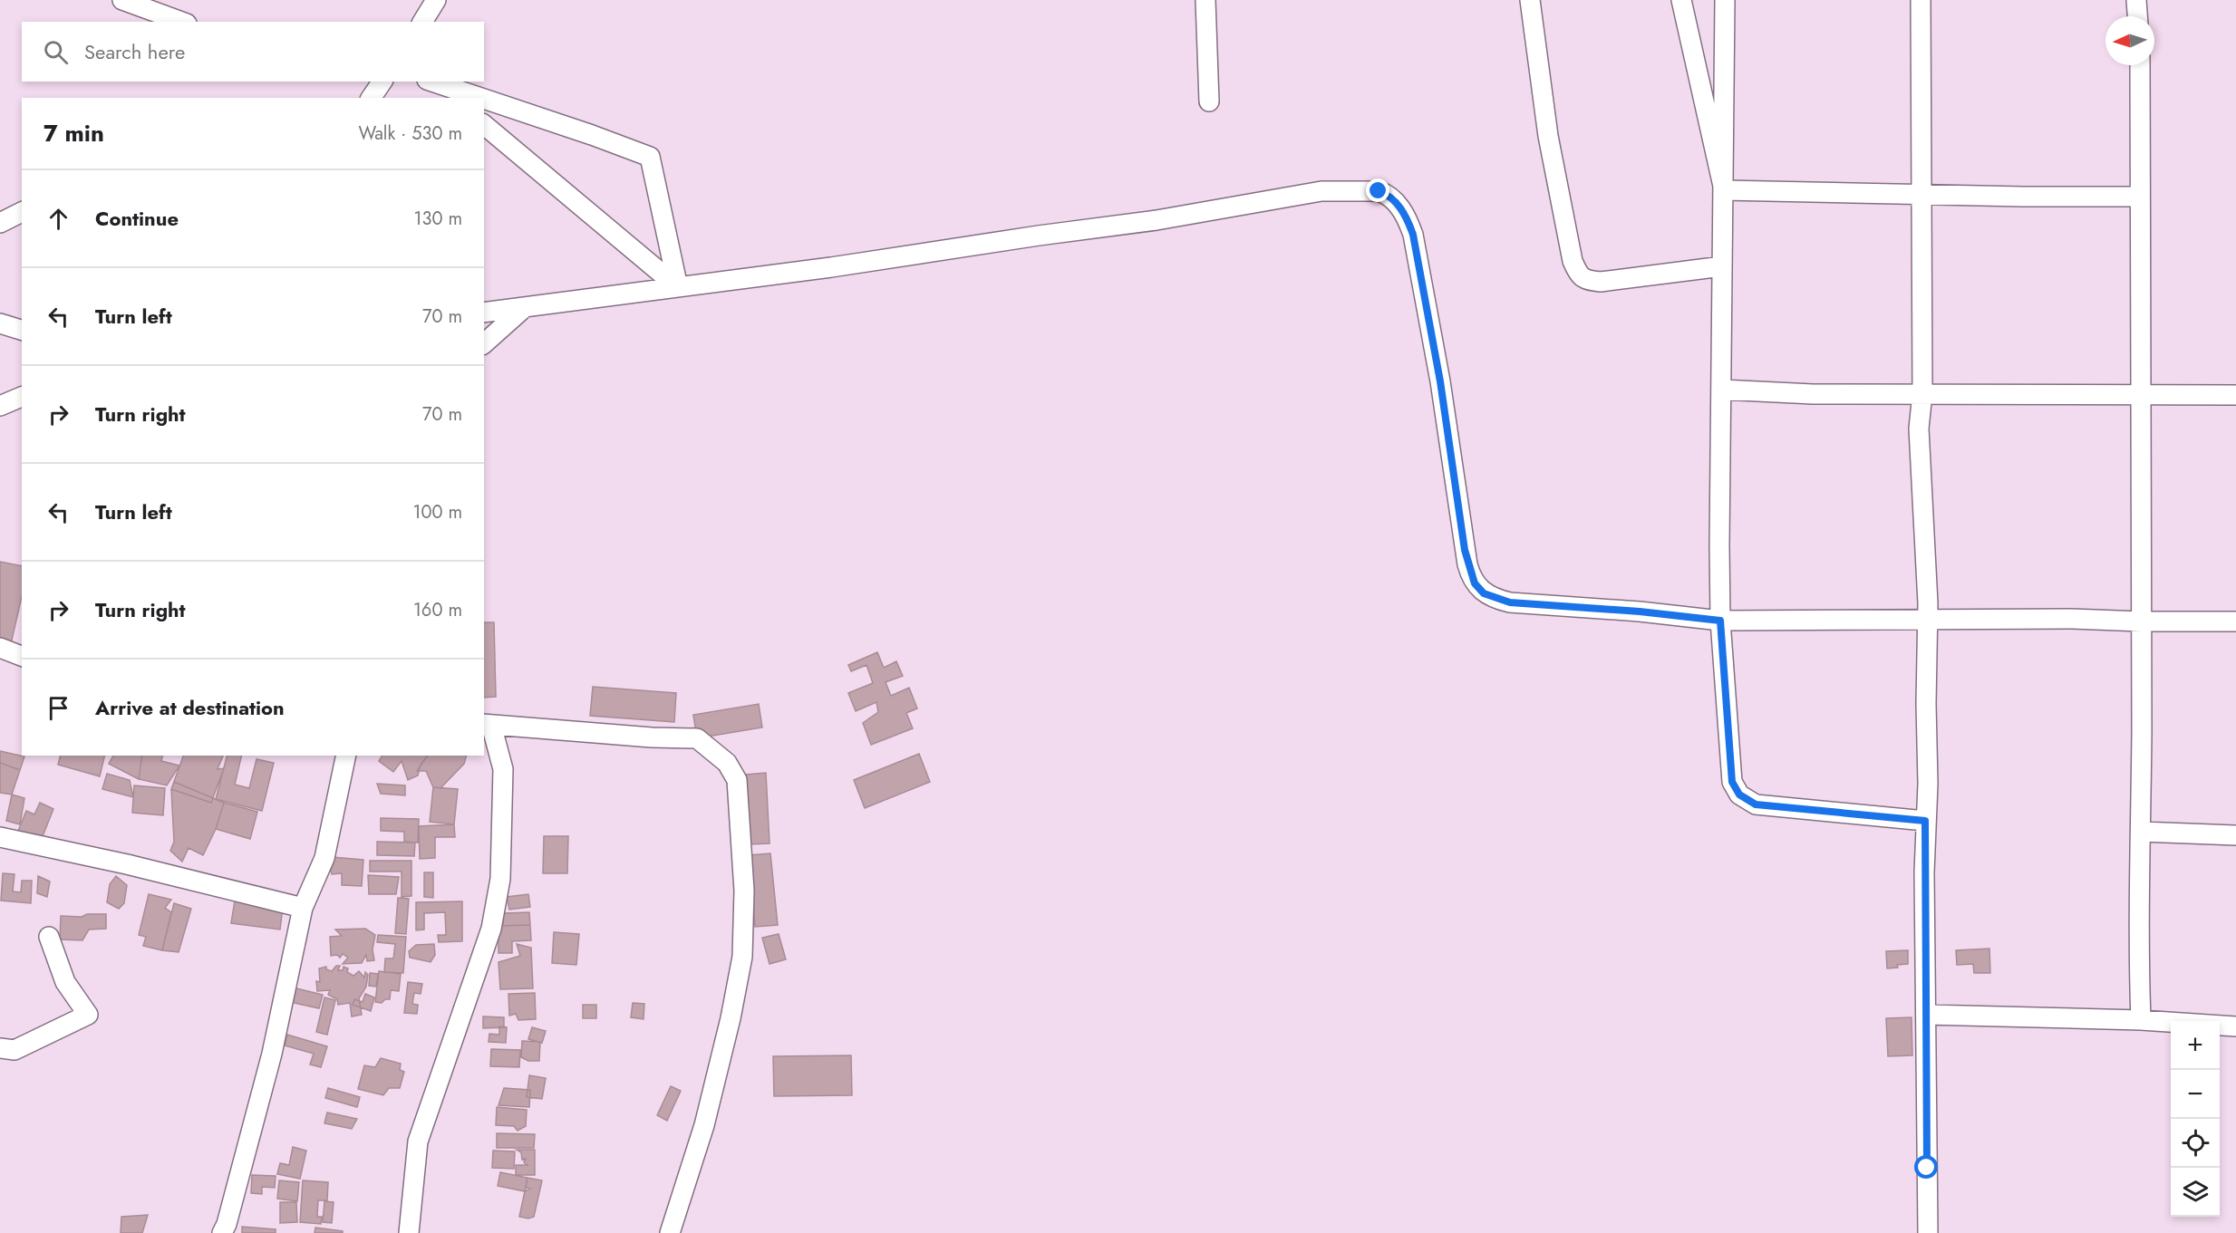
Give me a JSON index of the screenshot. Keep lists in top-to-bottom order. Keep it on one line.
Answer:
{"north":"left","page":{"search":"Search here","heading":["7 min","Walk · 530 m"],"list":[["Continue","130 m"],["Turn left","70 m"],["Turn right","70 m"],["Turn left","100 m"],["Turn right","160 m"],"Arrive at destination"],"map_buttons":["+","−"]}}
